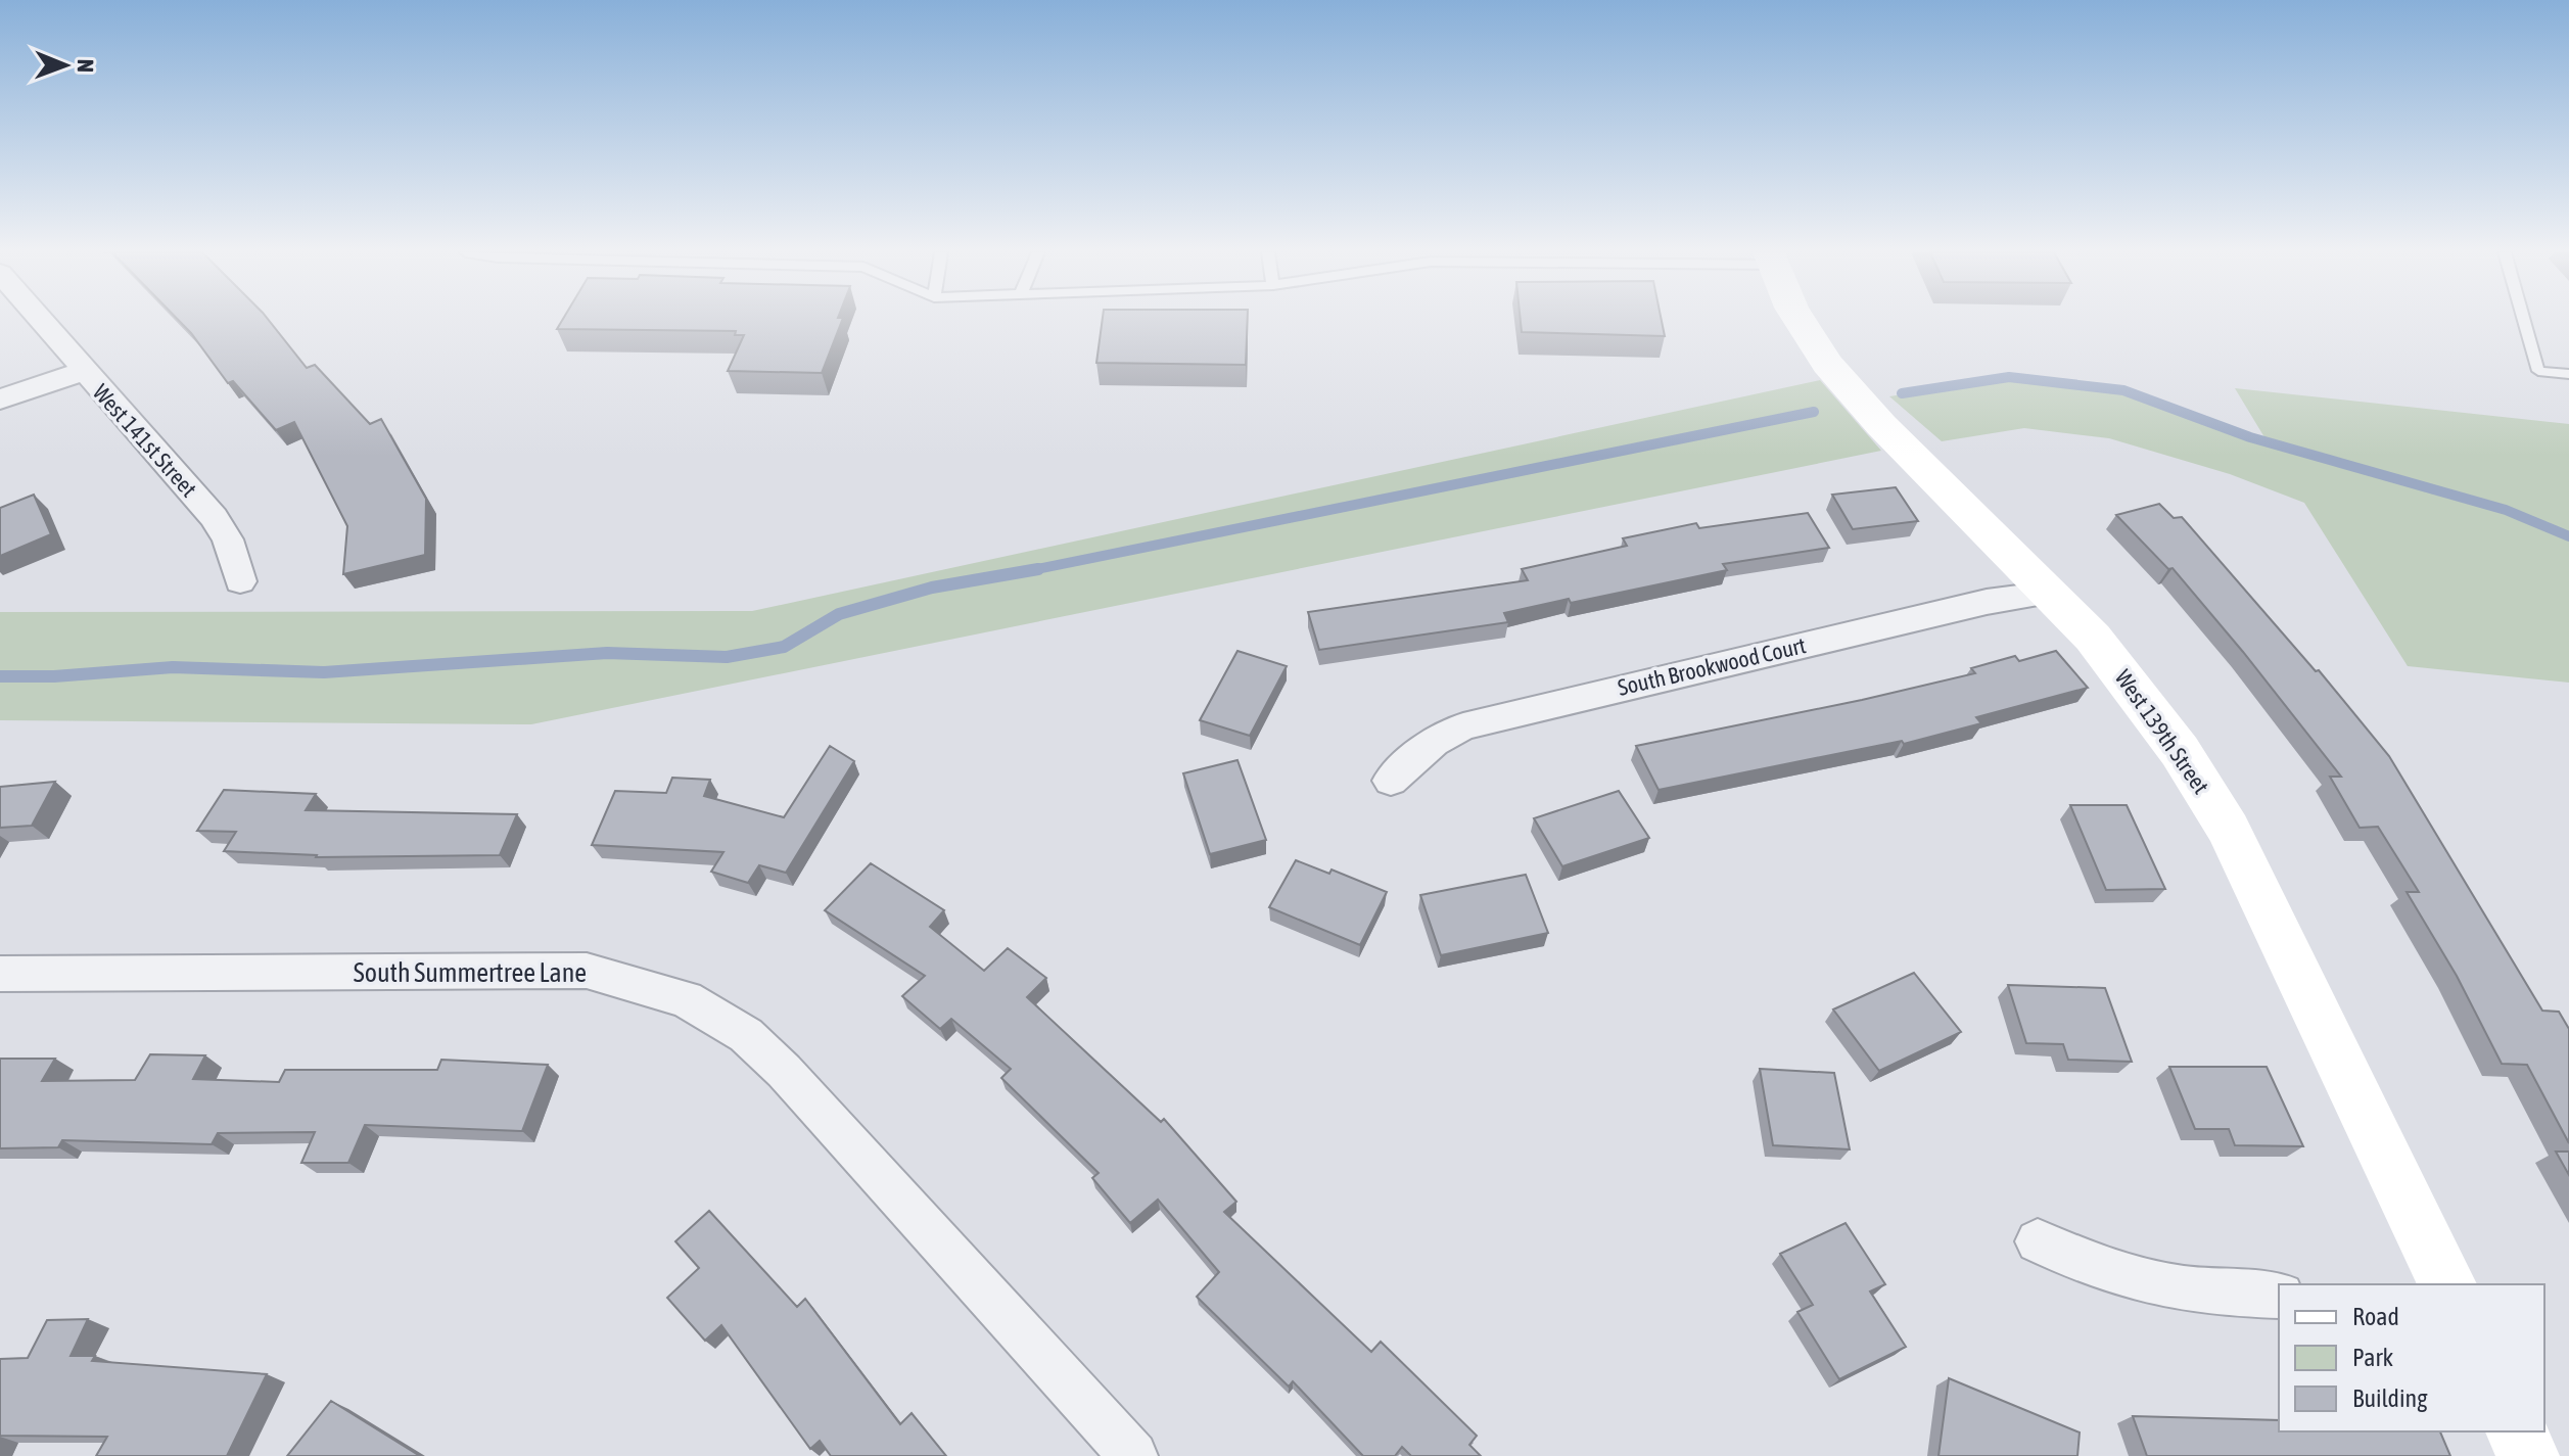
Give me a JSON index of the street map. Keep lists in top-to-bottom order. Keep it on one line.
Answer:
{"streets":{"street":["West 141st Street","South Brookwood Court","West 139th Street","South Summertree Lane"]},"crossings":[["South Brookwood Court","West 139th Street"]],"legend":["Road","Park","Building"],"north":"right"}
